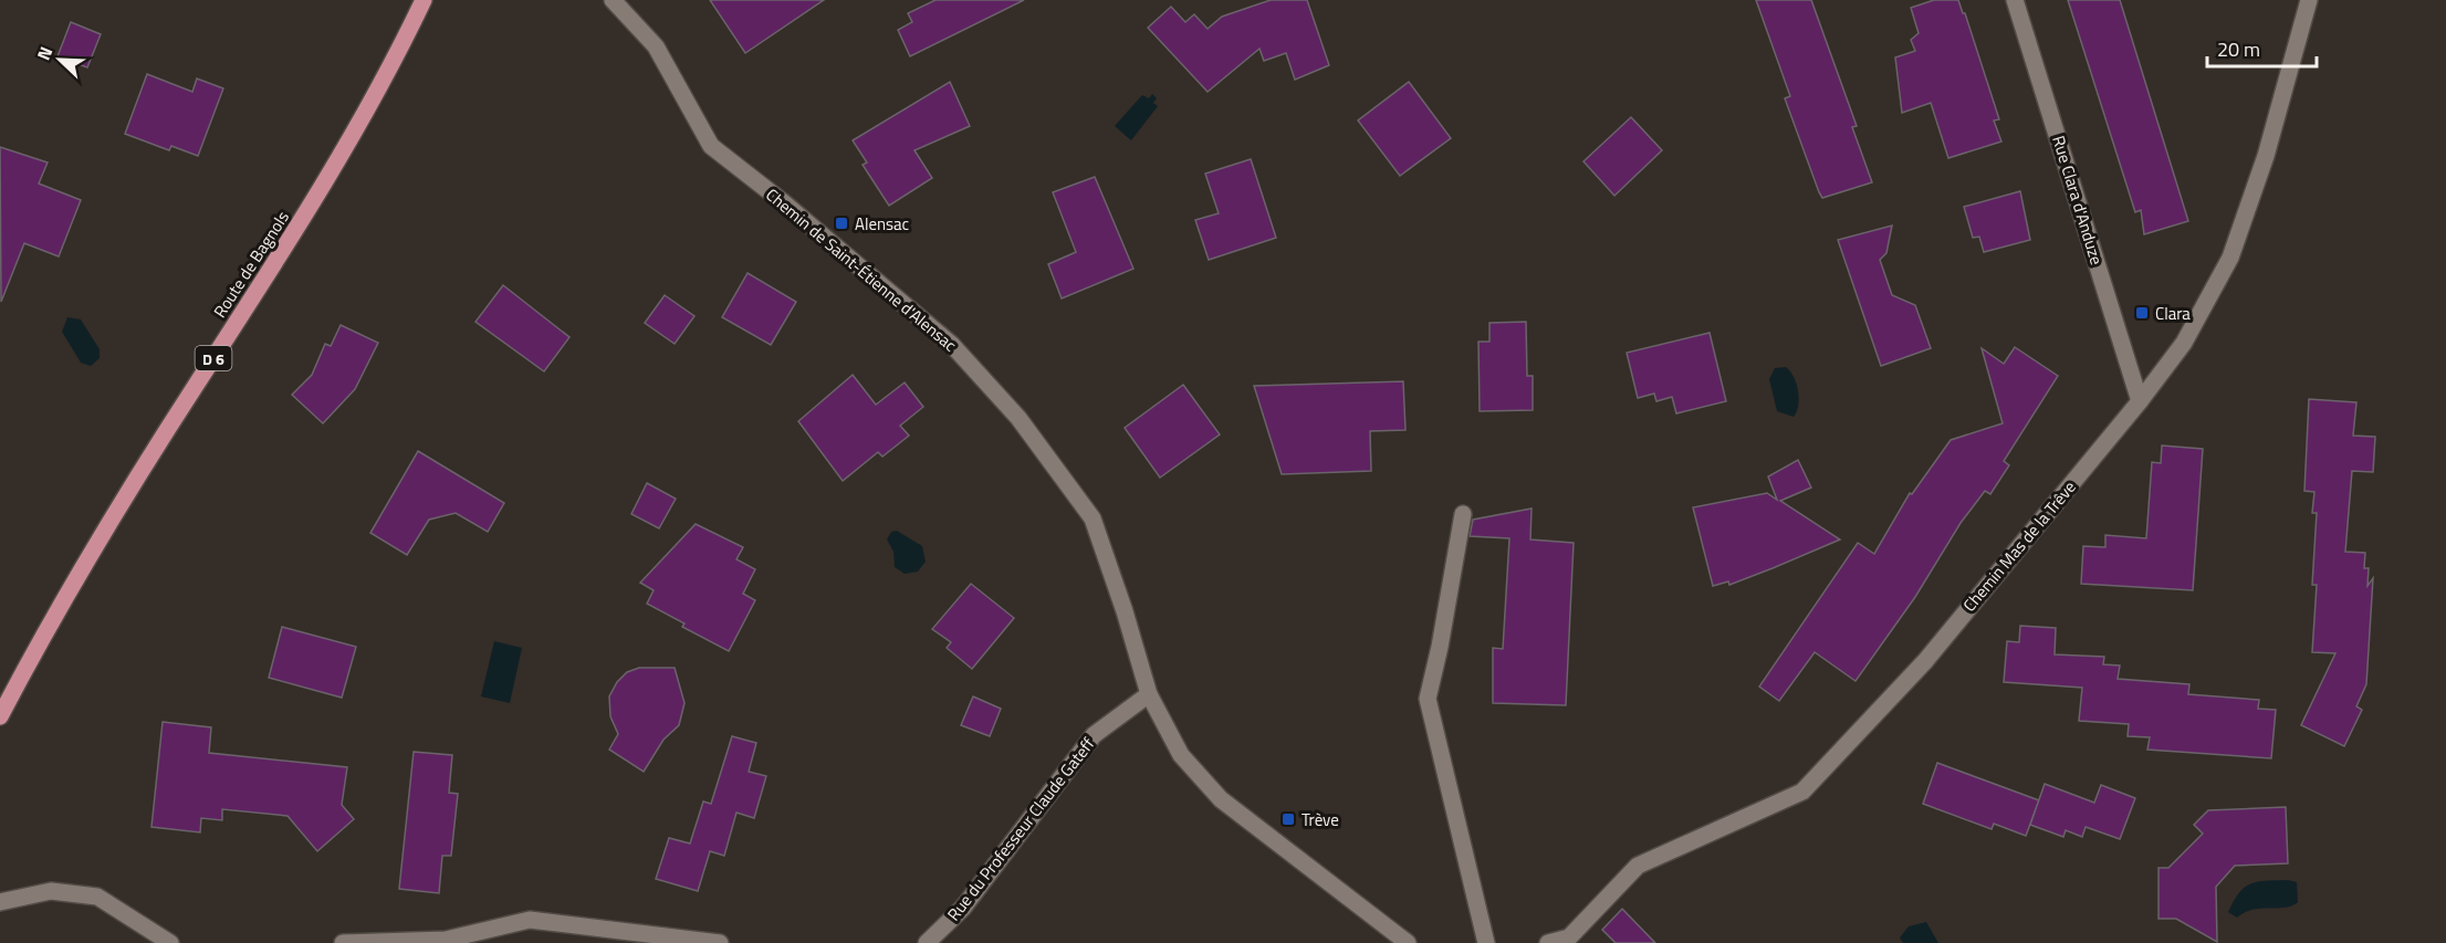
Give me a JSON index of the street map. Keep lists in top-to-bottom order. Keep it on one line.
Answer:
{"streets":{"main road":["Route de Bagnols","D 6"],"street":["Rue Clara d'Anduze","Chemin de Saint-Étienne d'Alensac","Chemin Mas de la Trêve","Rue du Professeur Claude Gateff"]},"crossings":[["Rue Clara d'Anduze","Chemin Mas de la Trêve"],["Chemin de Saint-Étienne d'Alensac","Rue du Professeur Claude Gateff"]],"places":{"transit":["Alensac","Clara","Trève"]},"scale_bar":"20 m","north":"top left"}
